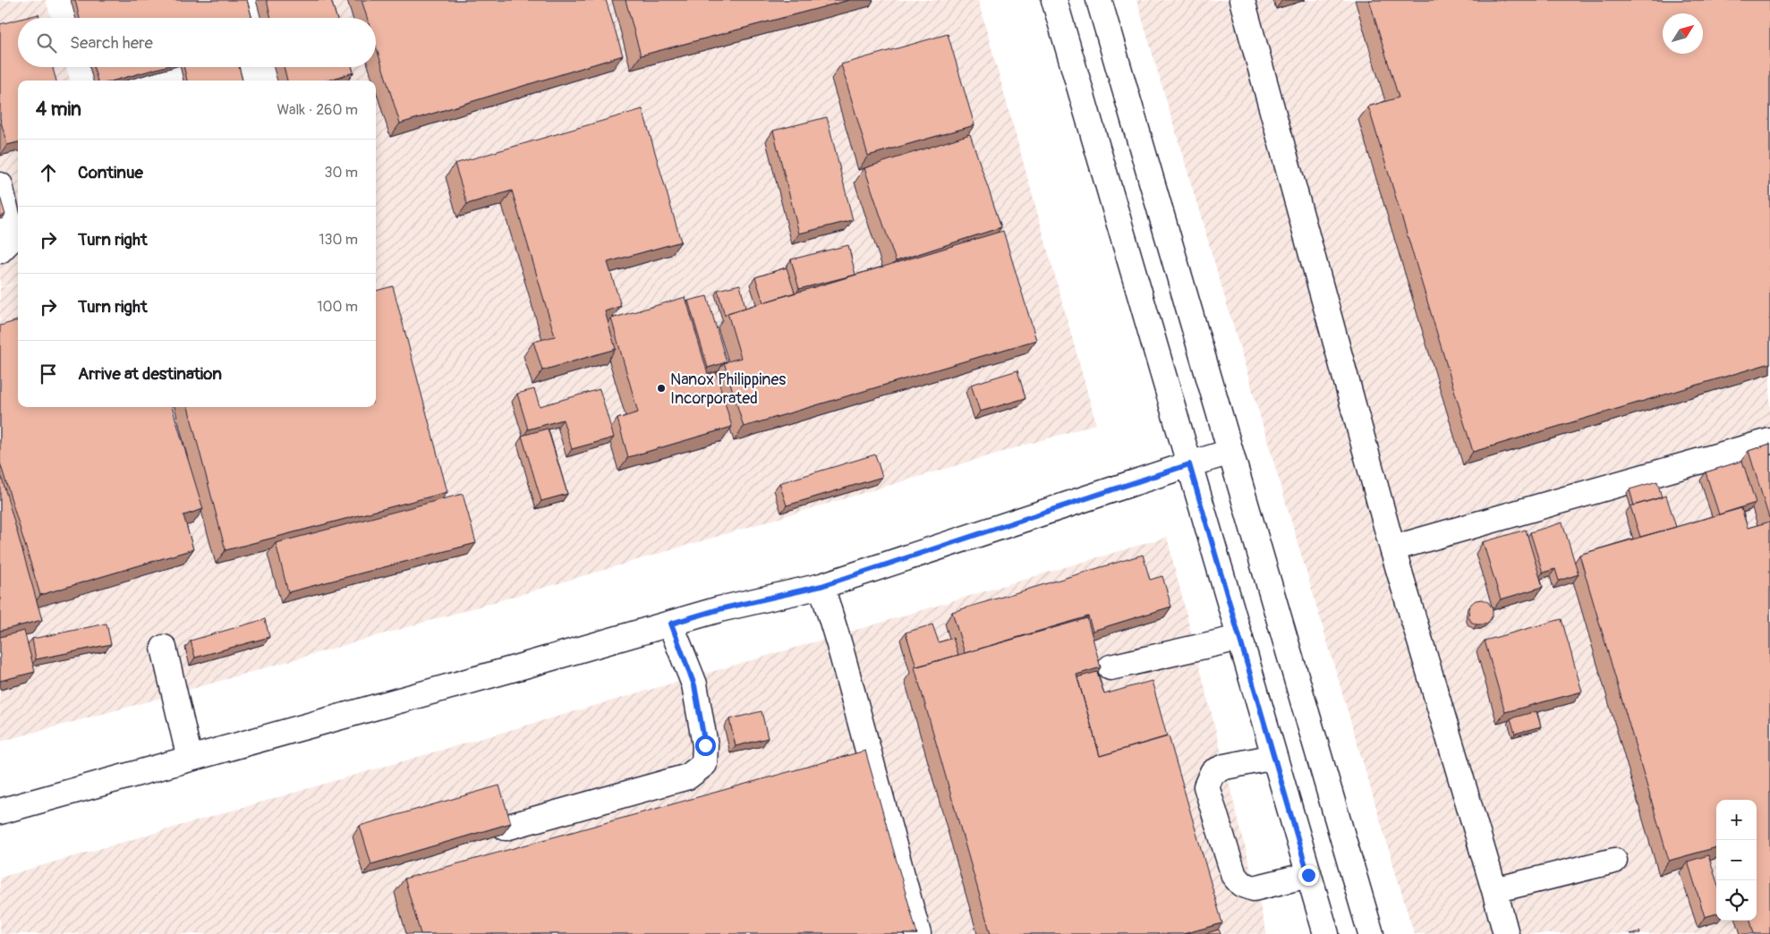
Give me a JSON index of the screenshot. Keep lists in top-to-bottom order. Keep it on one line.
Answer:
{"places":["Nanox Philippines Incorporated"],"north":"top right","page":{"search":"Search here","heading":["4 min","Walk · 260 m"],"list":[["Continue","30 m"],["Turn right","130 m"],["Turn right","100 m"],"Arrive at destination"],"map_buttons":["+","−"]}}
